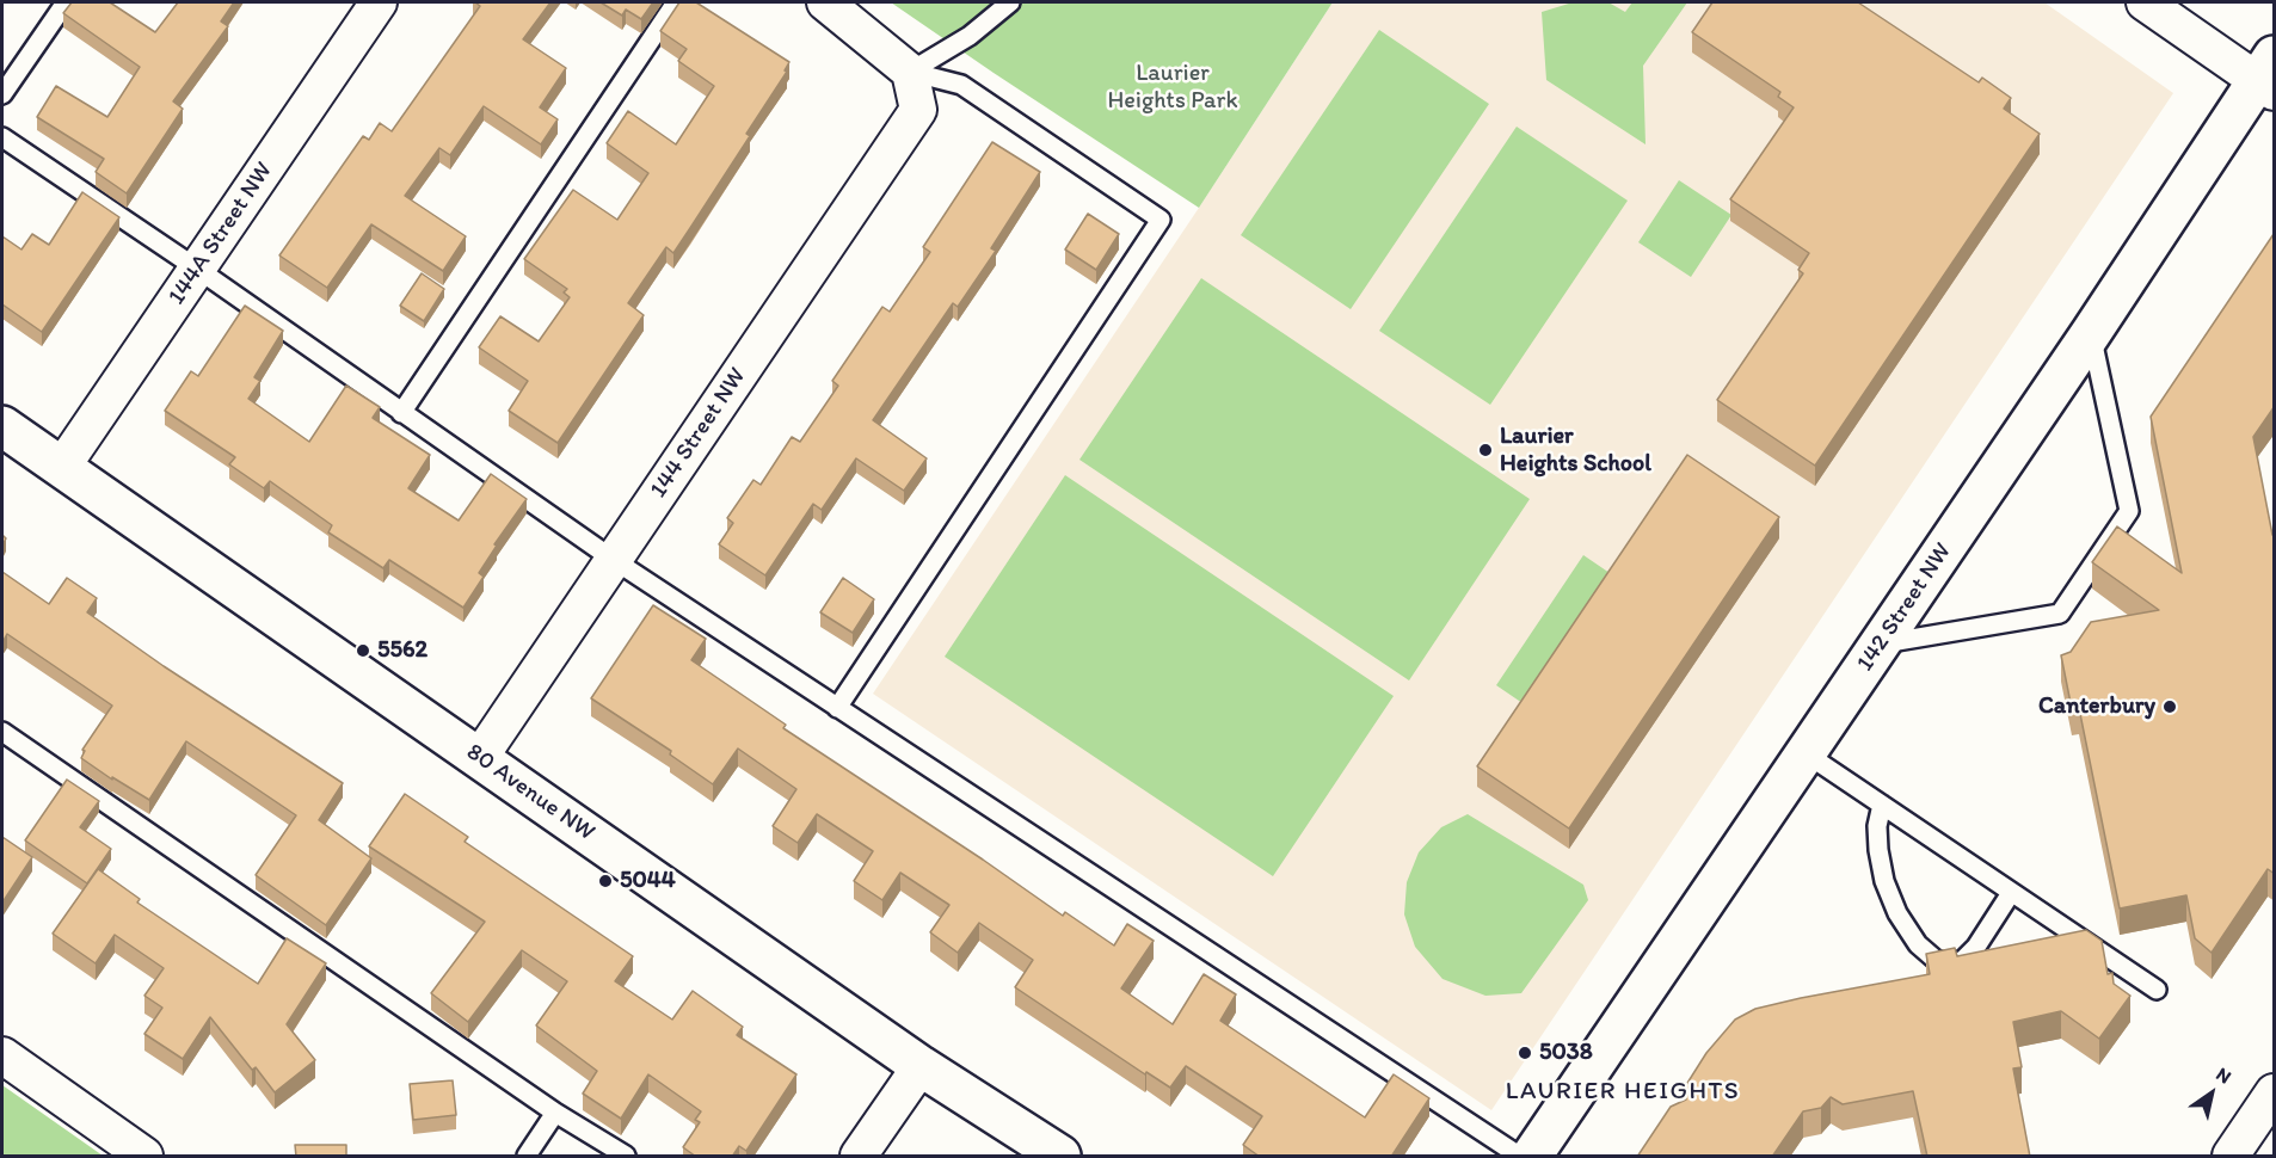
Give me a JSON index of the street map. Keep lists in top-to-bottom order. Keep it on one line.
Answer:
{"streets":{"street":["144A Street NW","144 Street NW","142 Street NW","80 Avenue NW"]},"crossings":[["144A Street NW","80 Avenue NW"],["144 Street NW","80 Avenue NW"]],"districts":["LAURIER HEIGHTS"],"parks":["Laurier Heights Park"],"places":["Laurier Heights School","5562","Canterbury","5044","5038"],"north":"top right"}
